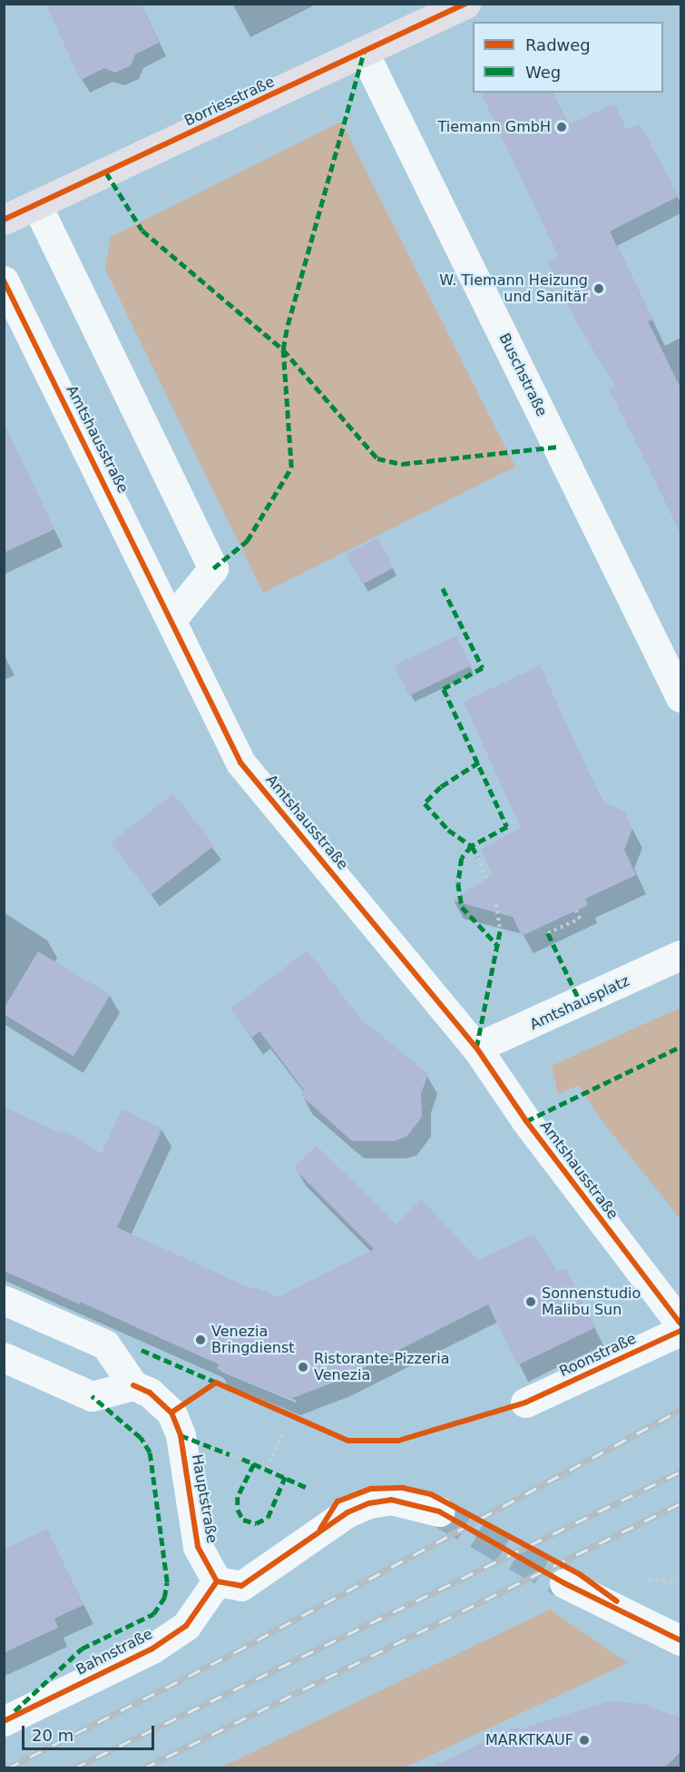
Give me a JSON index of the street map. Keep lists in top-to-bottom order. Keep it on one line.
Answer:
{"streets":{"main road":["Borriesstraße"],"street":["Buschstraße","Amtshausstraße","Amtshausplatz","Roonstraße","Hauptstraße","Bahnstraße"]},"crossings":[["Borriesstraße","Buschstraße"],["Amtshausstraße","Amtshausplatz"],["Hauptstraße","Bahnstraße"]],"places":["Tiemann GmbH","W. Tiemann Heizung und Sanitär","Sonnenstudio Malibu Sun","Venezia Bringdienst","Ristorante-Pizzeria Venezia","MARKTKAUF"],"legend":["Radweg","Weg"],"scale_bar":"20 m"}
